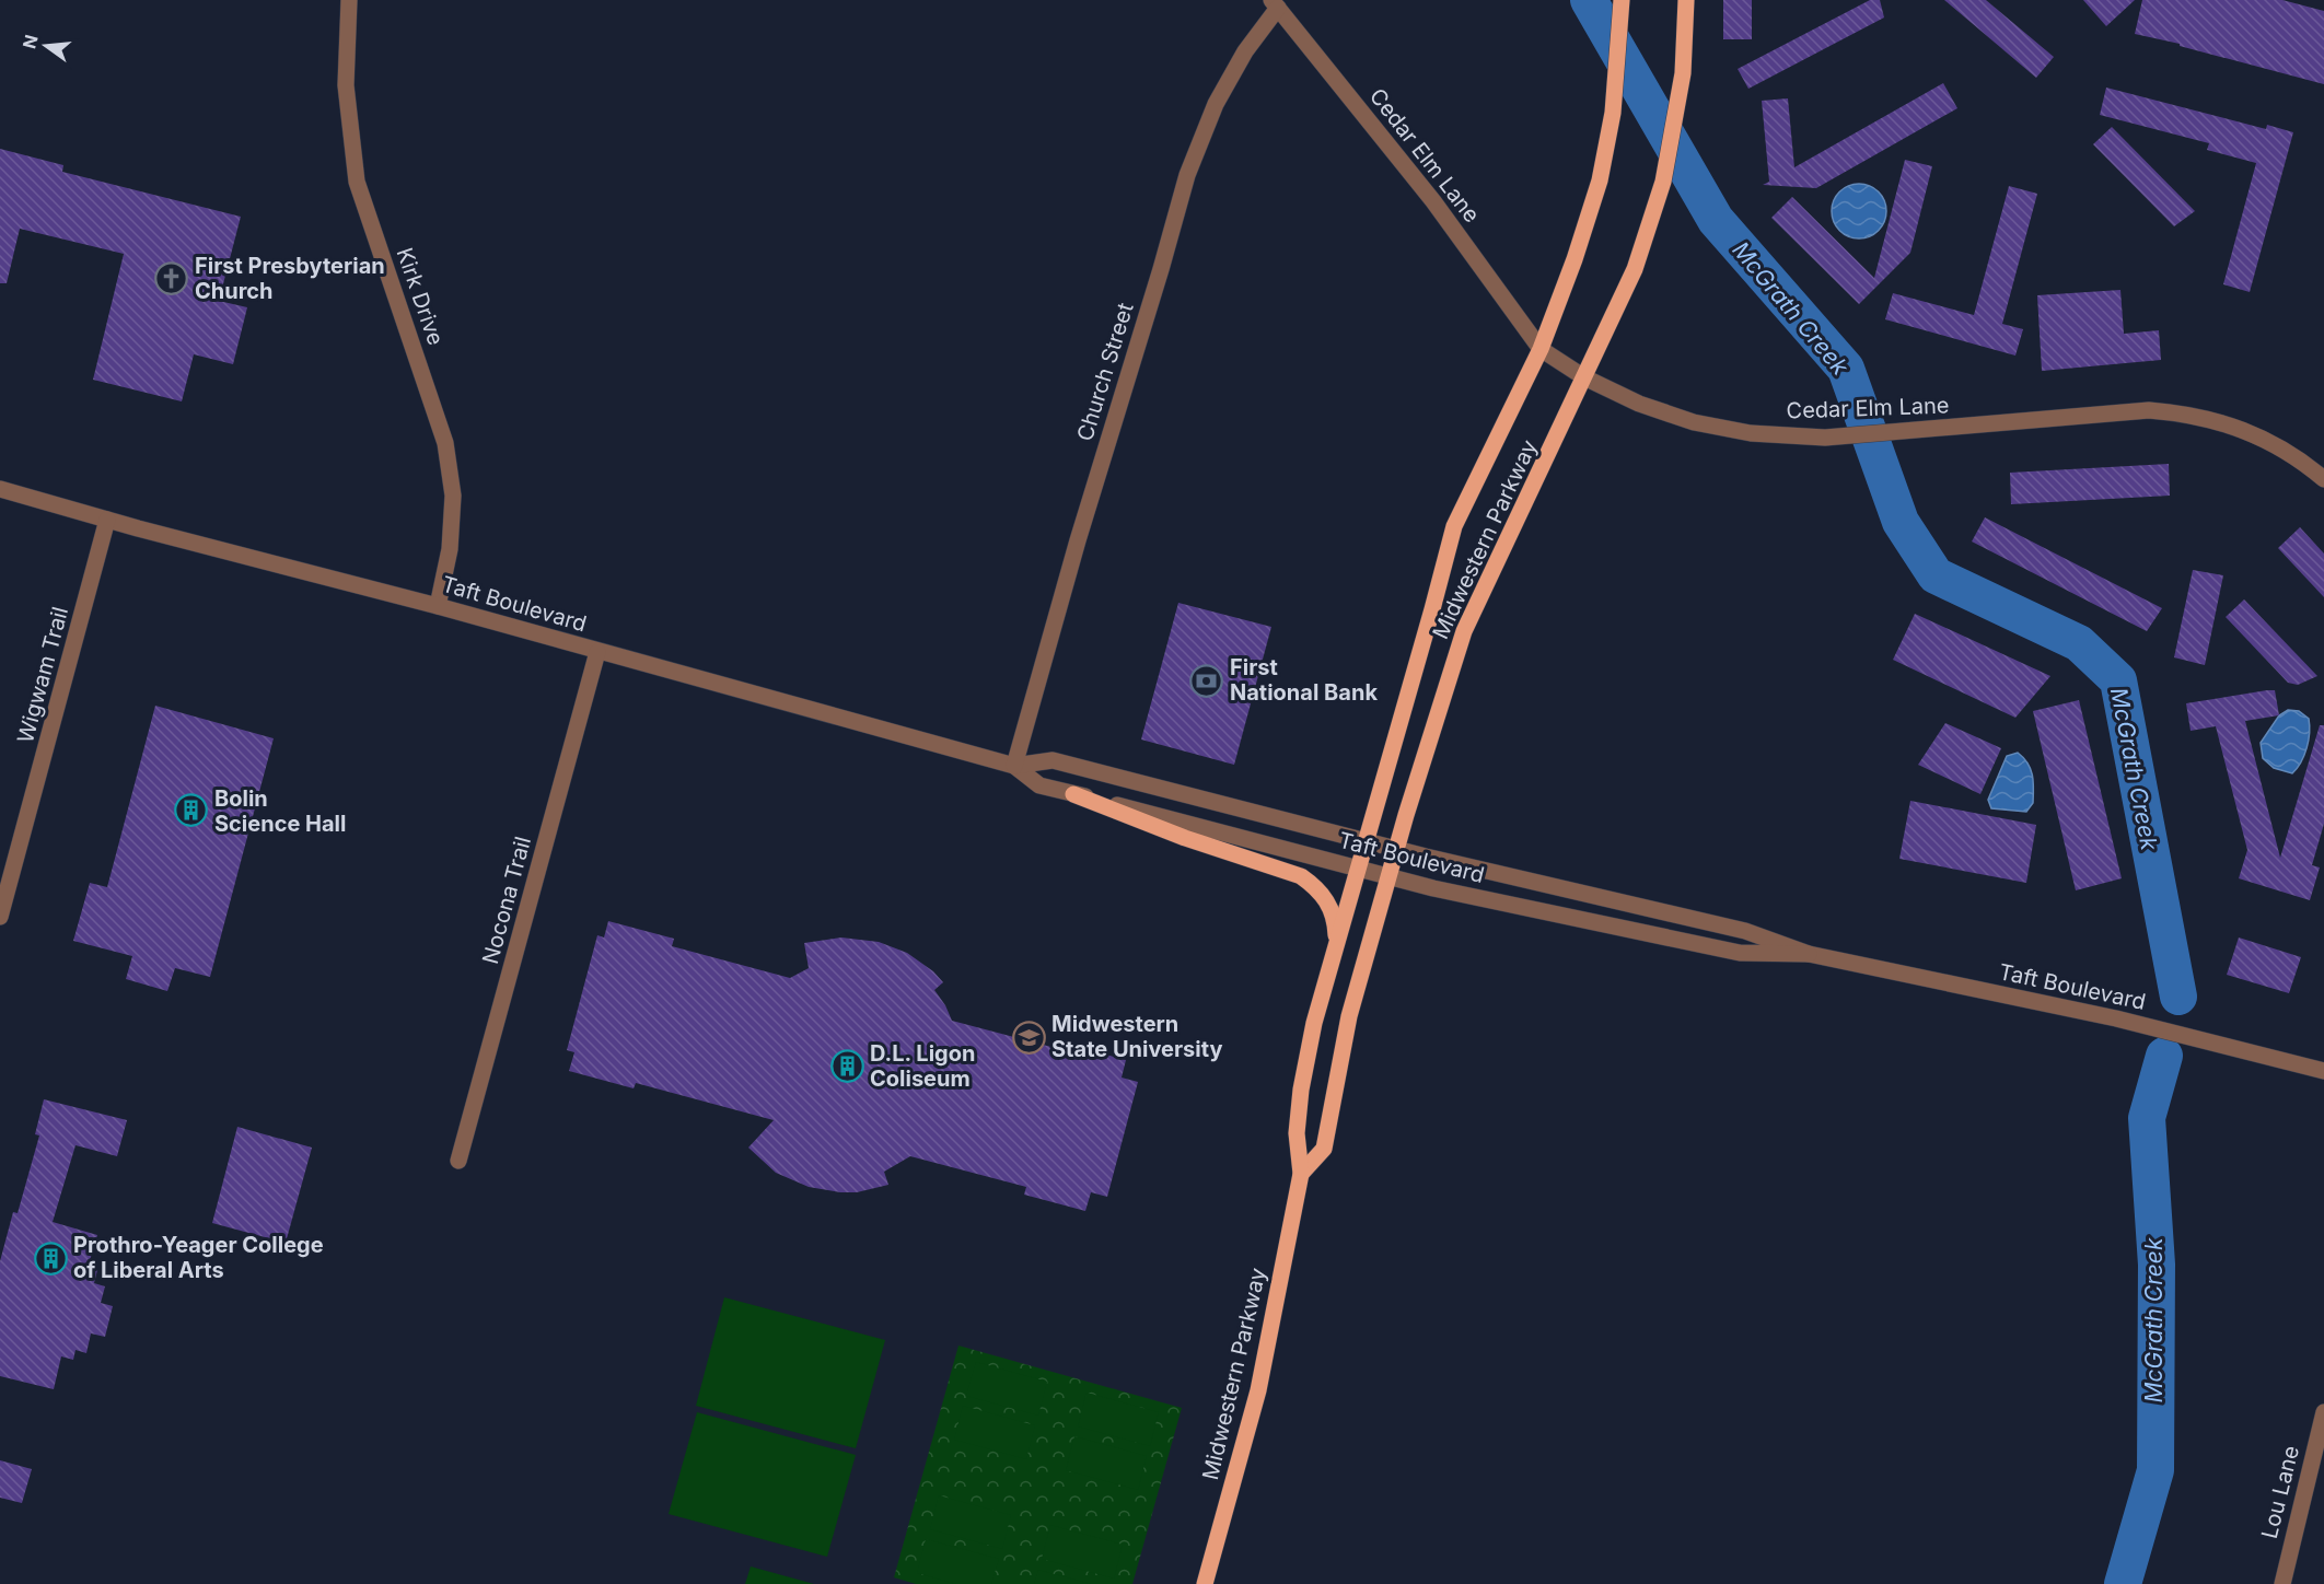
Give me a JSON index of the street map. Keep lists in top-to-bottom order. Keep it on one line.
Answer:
{"streets":{"main road":["Midwestern Parkway"],"street":["Cedar Elm Lane","Kirk Drive","Church Street","Taft Boulevard","Wigwam Trail","Nocona Trail","Lou Lane"]},"crossings":[["Cedar Elm Lane","Church Street"],["Cedar Elm Lane","Midwestern Parkway"],["Kirk Drive","Taft Boulevard"],["Church Street","Taft Boulevard"],["Midwestern Parkway","Taft Boulevard"],["Taft Boulevard","Wigwam Trail"],["Taft Boulevard","Nocona Trail"]],"water":["McGrath Creek"],"places":{"church":["First Presbyterian Church"],"bank":["First National Bank"],"building":["Bolin Science Hall","D.L. Ligon Coliseum","Prothro-Yeager College of Liberal Arts"],"school or university":["Midwestern State University"]},"north":"left"}
